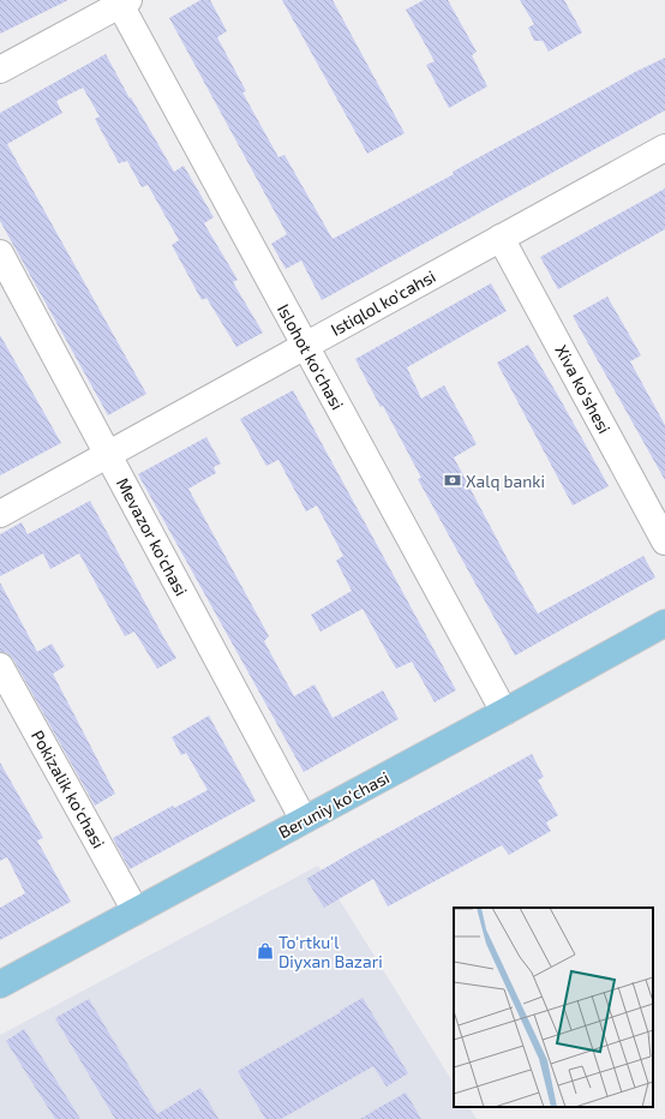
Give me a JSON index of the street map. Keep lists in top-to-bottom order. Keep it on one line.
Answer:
{"streets":{"main road":["Beruniy ko'chasi"],"street":["Istiqlol ko'cahsi","Islohot ko'chasi","Xiva ko'shesi","Mevazor ko'chasi","Pokizalik ko'chasi"]},"crossings":[["Istiqlol ko'cahsi","Islohot ko'chasi"],["Istiqlol ko'cahsi","Xiva ko'shesi"],["Istiqlol ko'cahsi","Mevazor ko'chasi"],["Islohot ko'chasi","Beruniy ko'chasi"],["Mevazor ko'chasi","Beruniy ko'chasi"],["Pokizalik ko'chasi","Beruniy ko'chasi"]],"places":{"bank":["Xalq banki"],"shop":["To'rtku'l Diyxan Bazari"]}}
